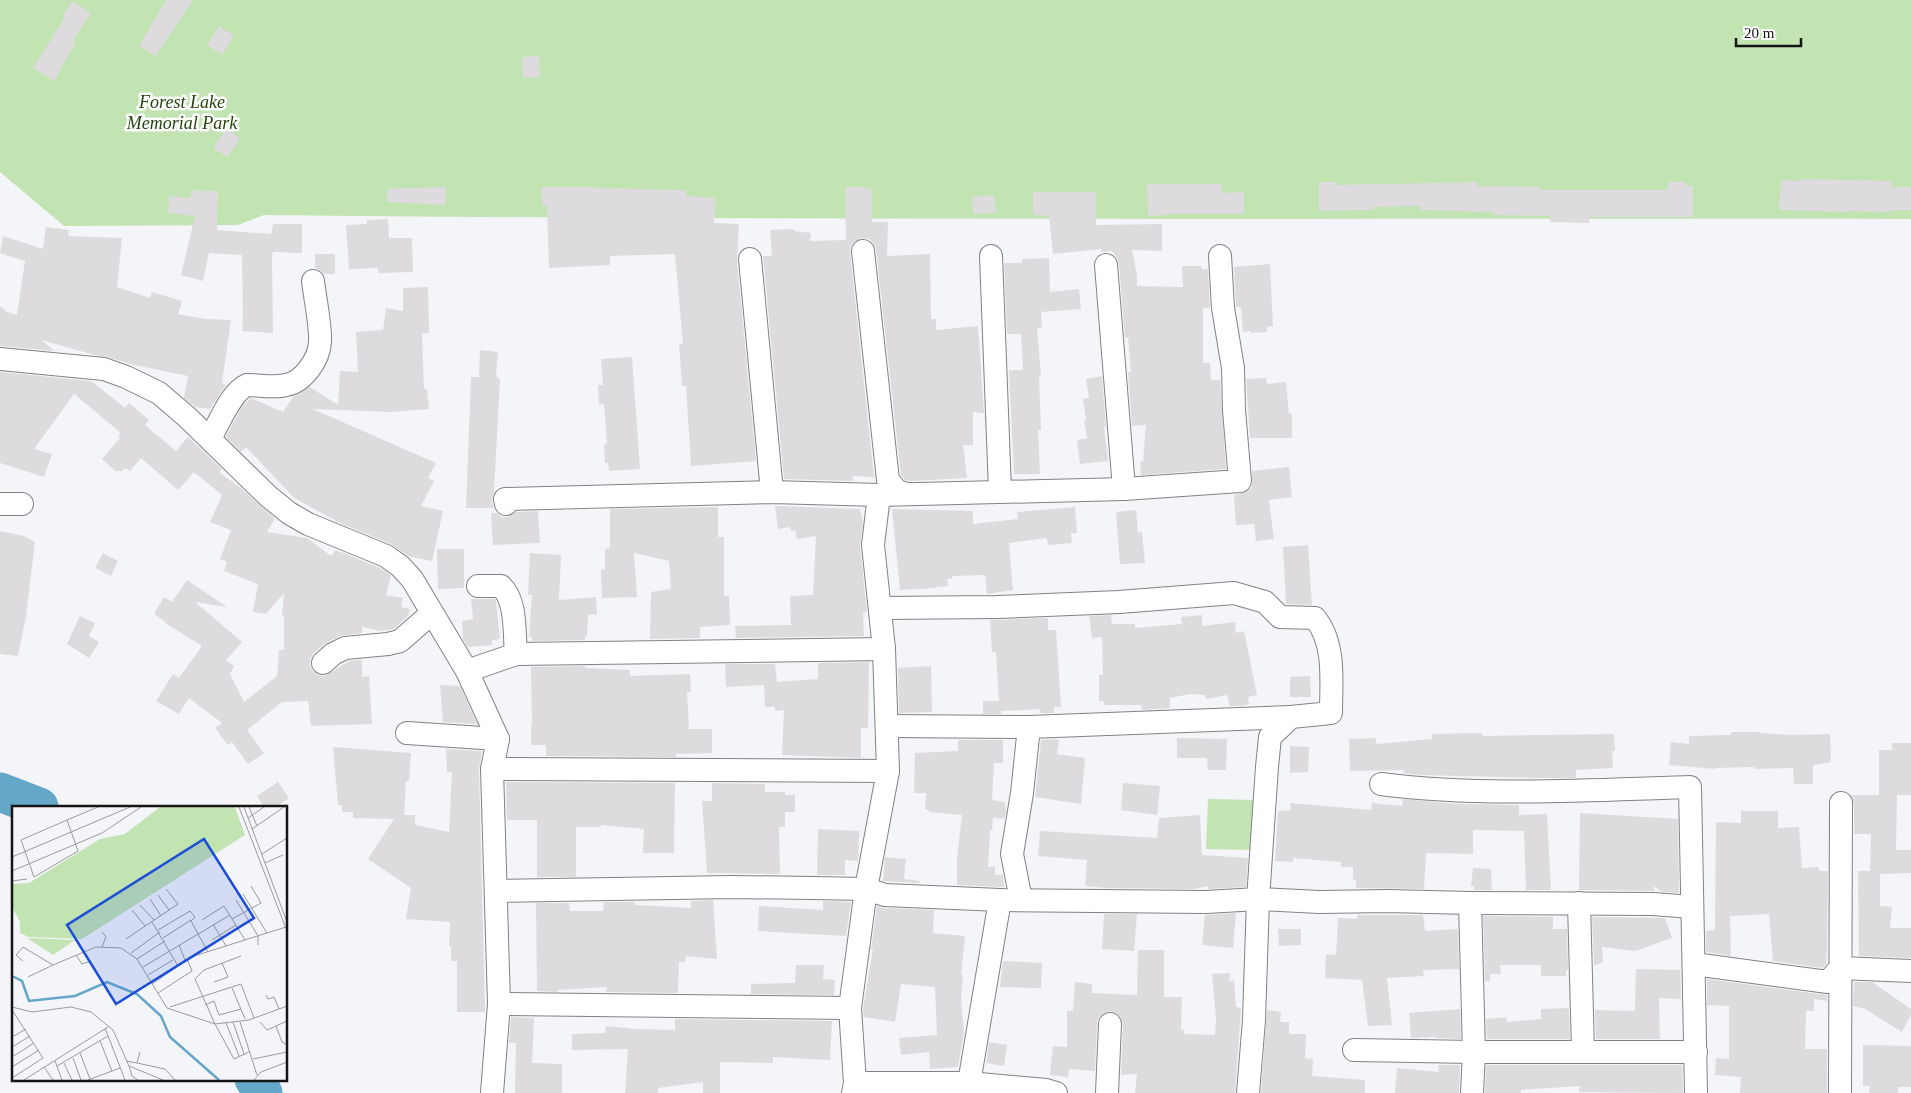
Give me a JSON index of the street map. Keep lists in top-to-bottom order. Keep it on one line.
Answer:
{"parks":["Forest Lake Memorial Park"],"scale_bar":"20 m"}
